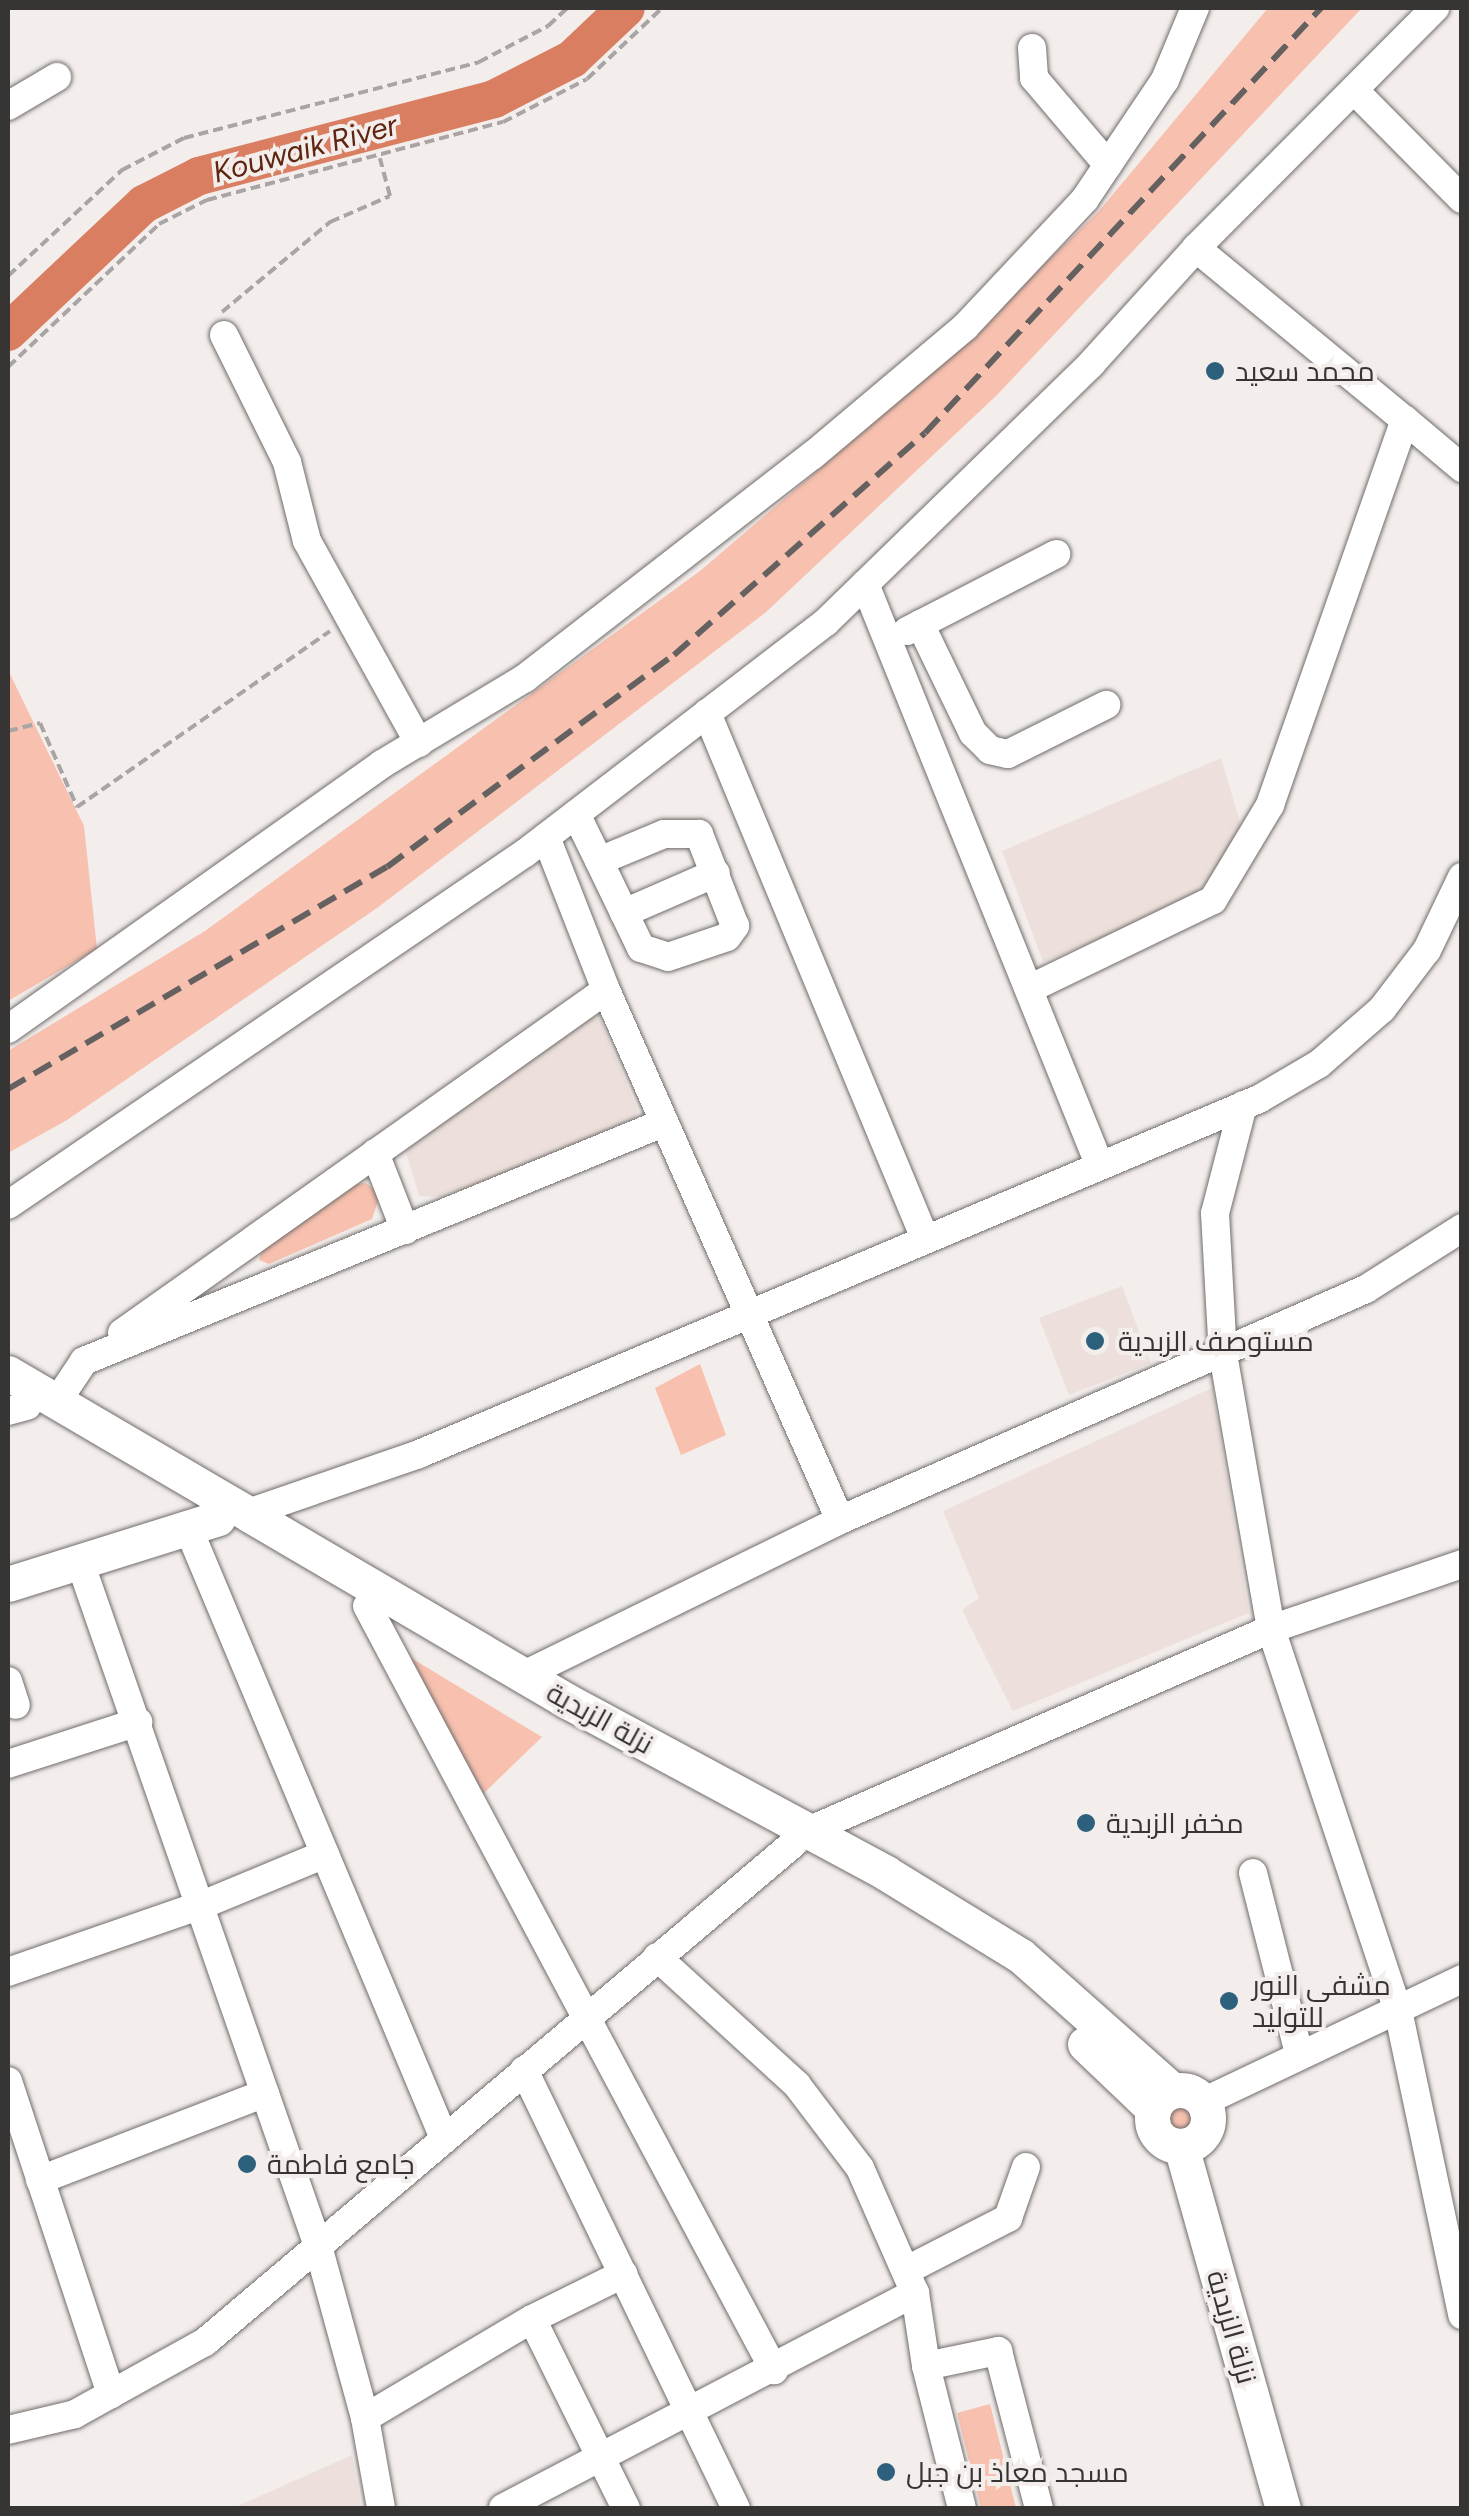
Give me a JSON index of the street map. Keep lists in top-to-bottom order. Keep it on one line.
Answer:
{"streets":{"main road":["نزلة الزبدية"]},"water":["Kouwaik River"],"places":["محمد سعيد","مستوصف الزبدية","مخفر الزبدية","مشفى النور للتوليد","جامع فاطمة","مسجد معاذ بن جبل"]}
